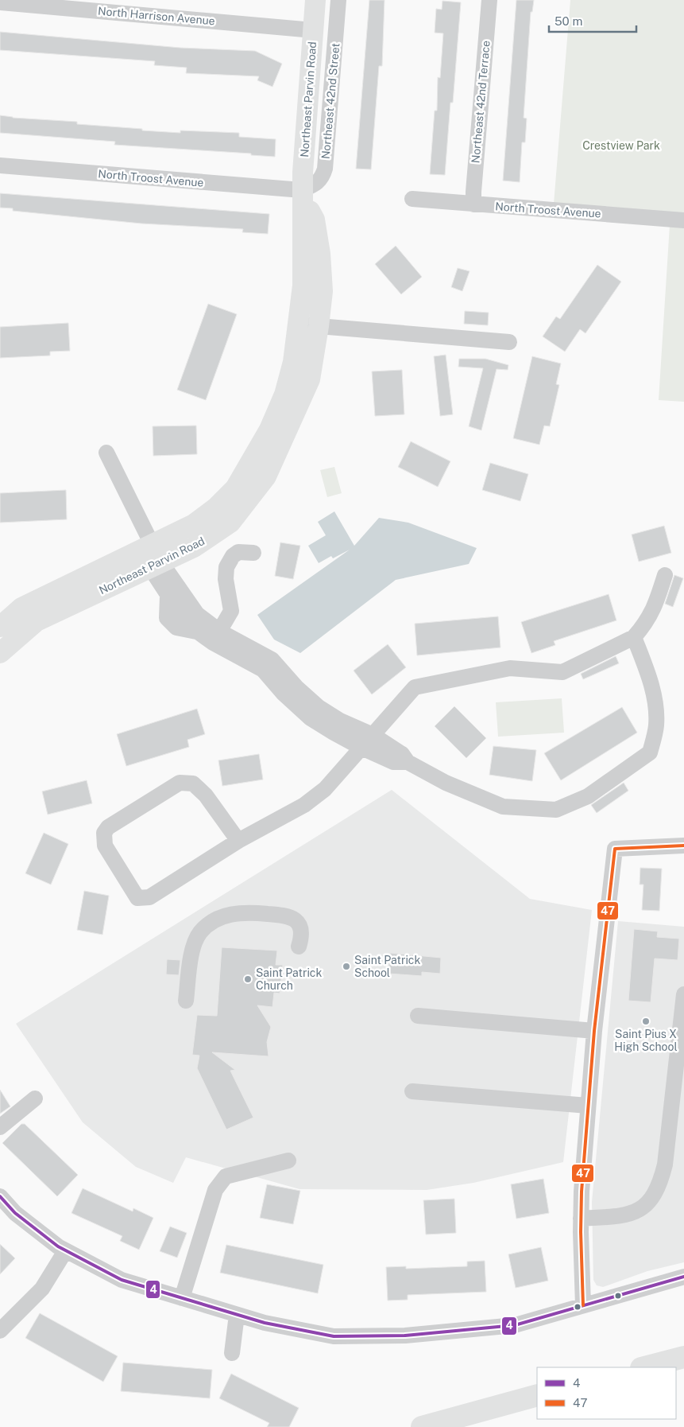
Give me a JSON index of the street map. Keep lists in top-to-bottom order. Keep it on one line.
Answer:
{"streets":{"main road":["Northeast Parvin Road"],"street":["North Harrison Avenue","Northeast 42nd Street","Northeast 42nd Terrace","North Troost Avenue"]},"crossings":[["North Harrison Avenue","Northeast Parvin Road"],["Northeast Parvin Road","Northeast 42nd Street"],["Northeast Parvin Road","North Troost Avenue"],["Northeast 42nd Street","North Troost Avenue"],["Northeast 42nd Terrace","North Troost Avenue"]],"parks":["Crestview Park"],"places":["Saint Patrick School","Saint Patrick Church","Saint Pius X High School"],"lines":["transit line 47","transit line 4"],"legend":["4","47"],"scale_bar":"50 m"}
